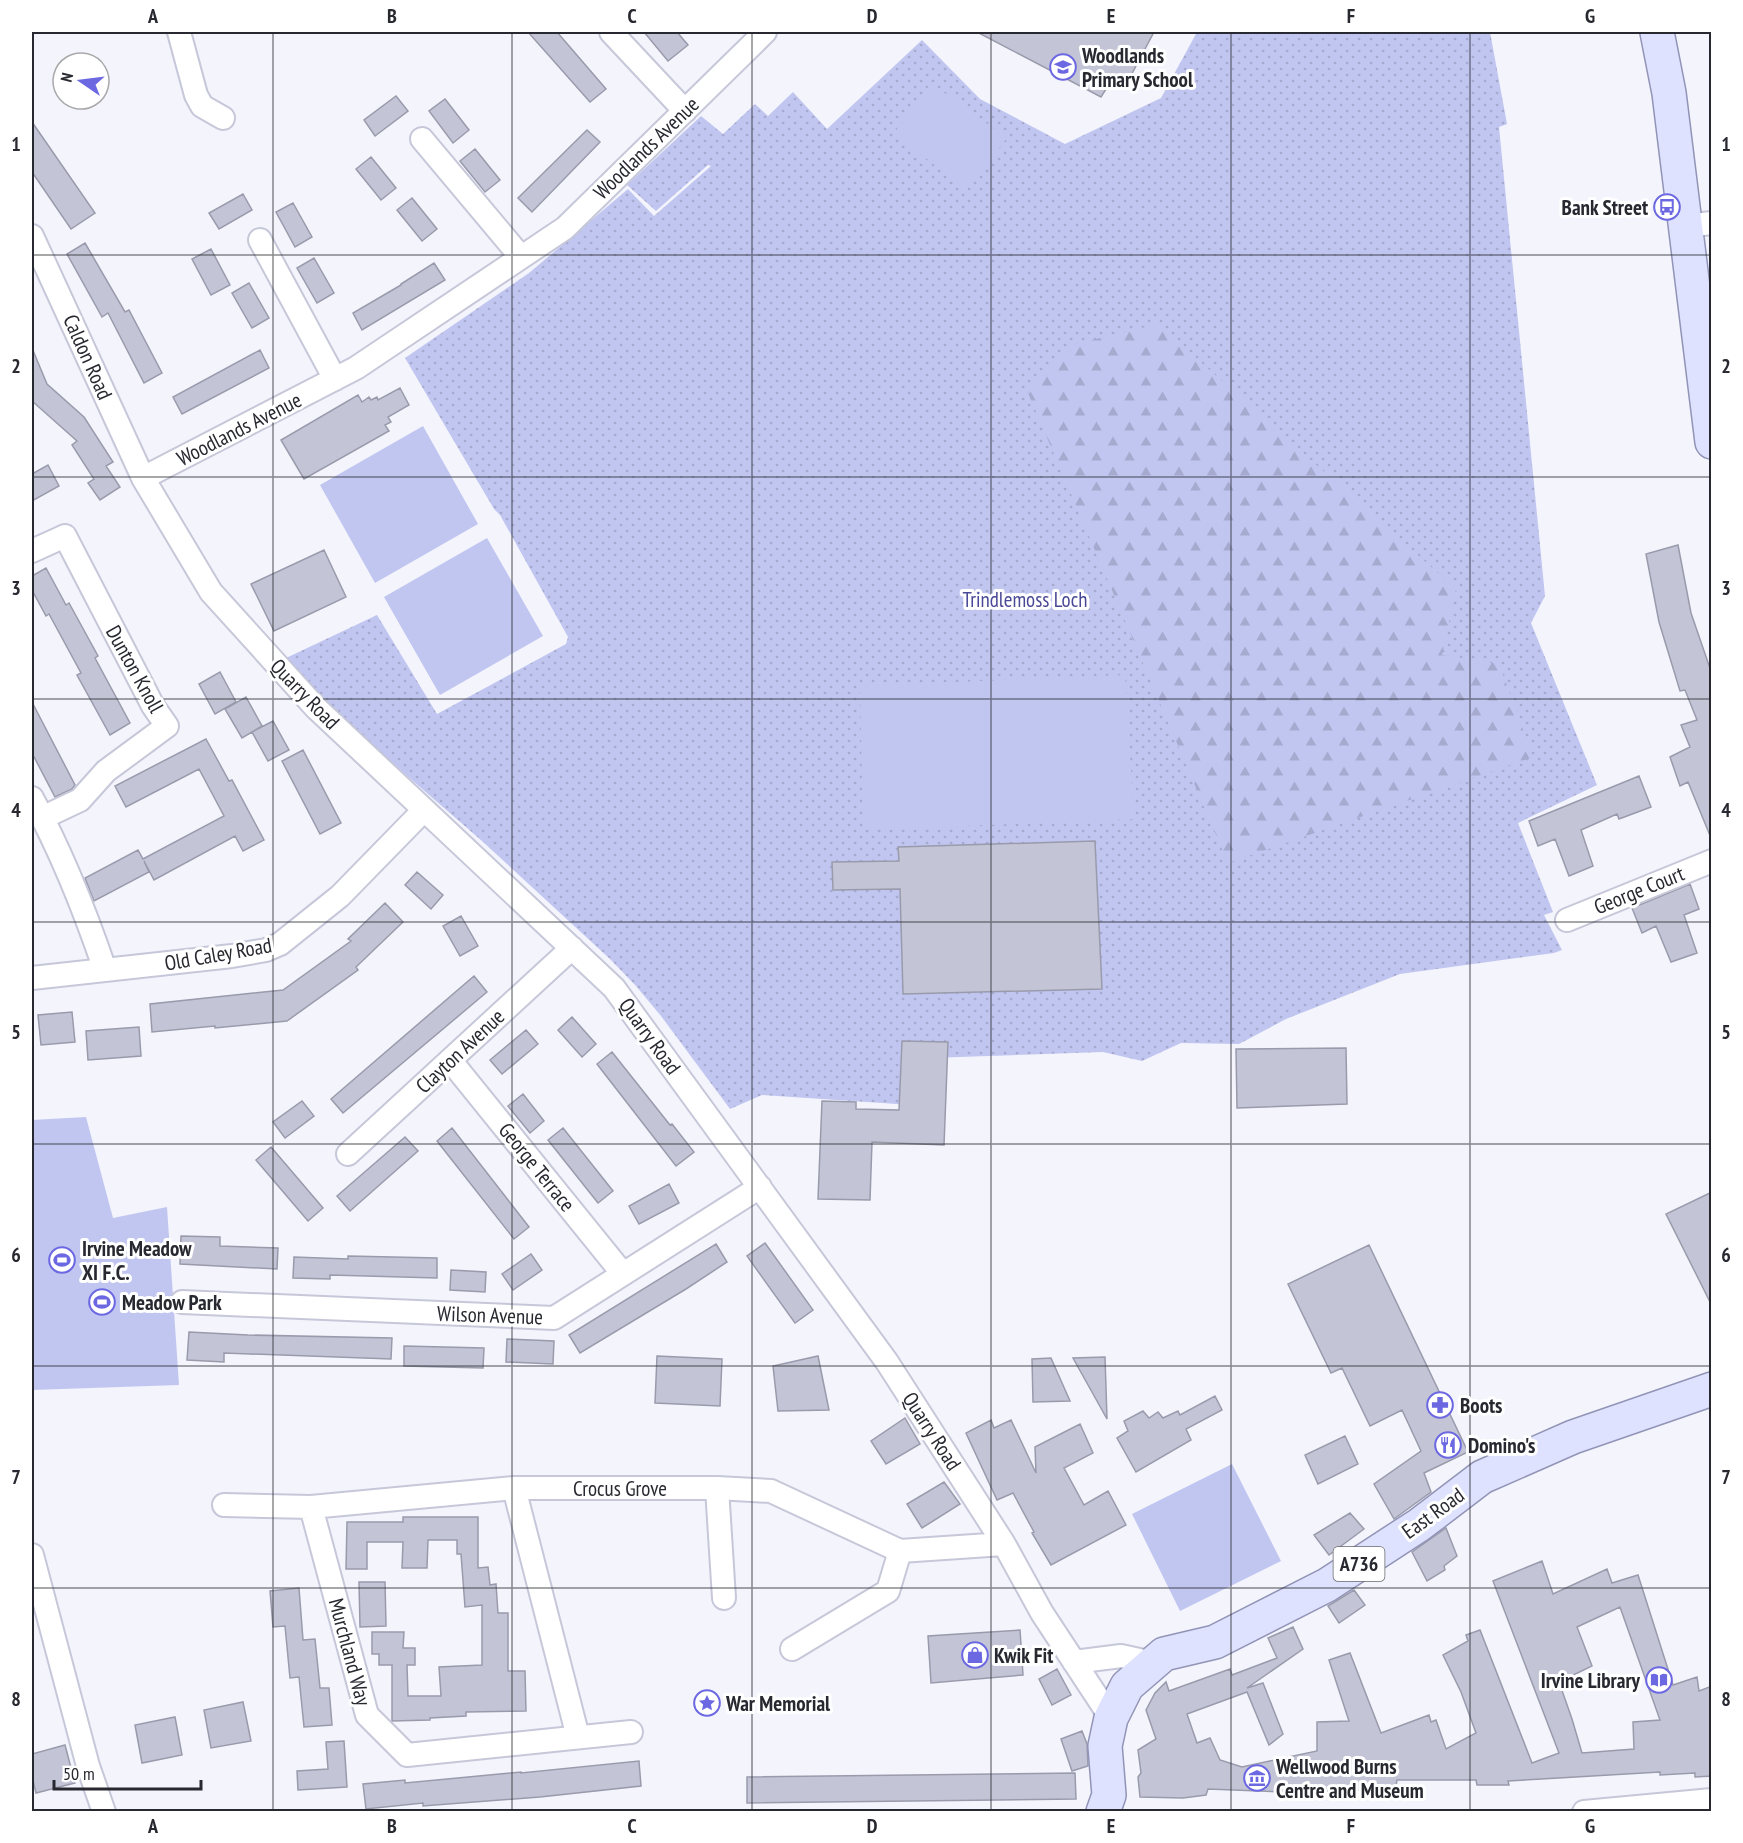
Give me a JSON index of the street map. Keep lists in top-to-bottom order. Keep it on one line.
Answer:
{"streets":{"main road":["East Road","A736"],"street":["Woodlands Avenue","Caldon Road","Dunton Knoll","Quarry Road","George Court","Old Caley Road","Clayton Avenue","George Terrace","Wilson Avenue","Crocus Grove","Murchland Way"]},"crossings":[["Woodlands Avenue","Caldon Road"],["Woodlands Avenue","Quarry Road"],["Caldon Road","Quarry Road"],["Quarry Road","Old Caley Road"],["Quarry Road","Clayton Avenue"],["Quarry Road","Wilson Avenue"],["Quarry Road","Crocus Grove"],["Quarry Road","East Road"],["Clayton Avenue","George Terrace"],["George Terrace","Wilson Avenue"],["Crocus Grove","Murchland Way"]],"parks":["Trindlemoss Loch"],"places":{"school or university":["Woodlands Primary School"],"bus stop":["Bank Street"],"sports":["Irvine Meadow XI F.C.","Meadow Park"],"pharmacy":["Boots"],"restaurant":["Domino's"],"shop":["Kwik Fit"],"library":["Irvine Library"],"place":["War Memorial"],"museum":["Wellwood Burns Centre and Museum"]},"scale_bar":"50 m","north":"left","grid":{"columns":["A","B","C","D","E","F","G"],"rows":["1","2","3","4","5","6","7","8"]}}
